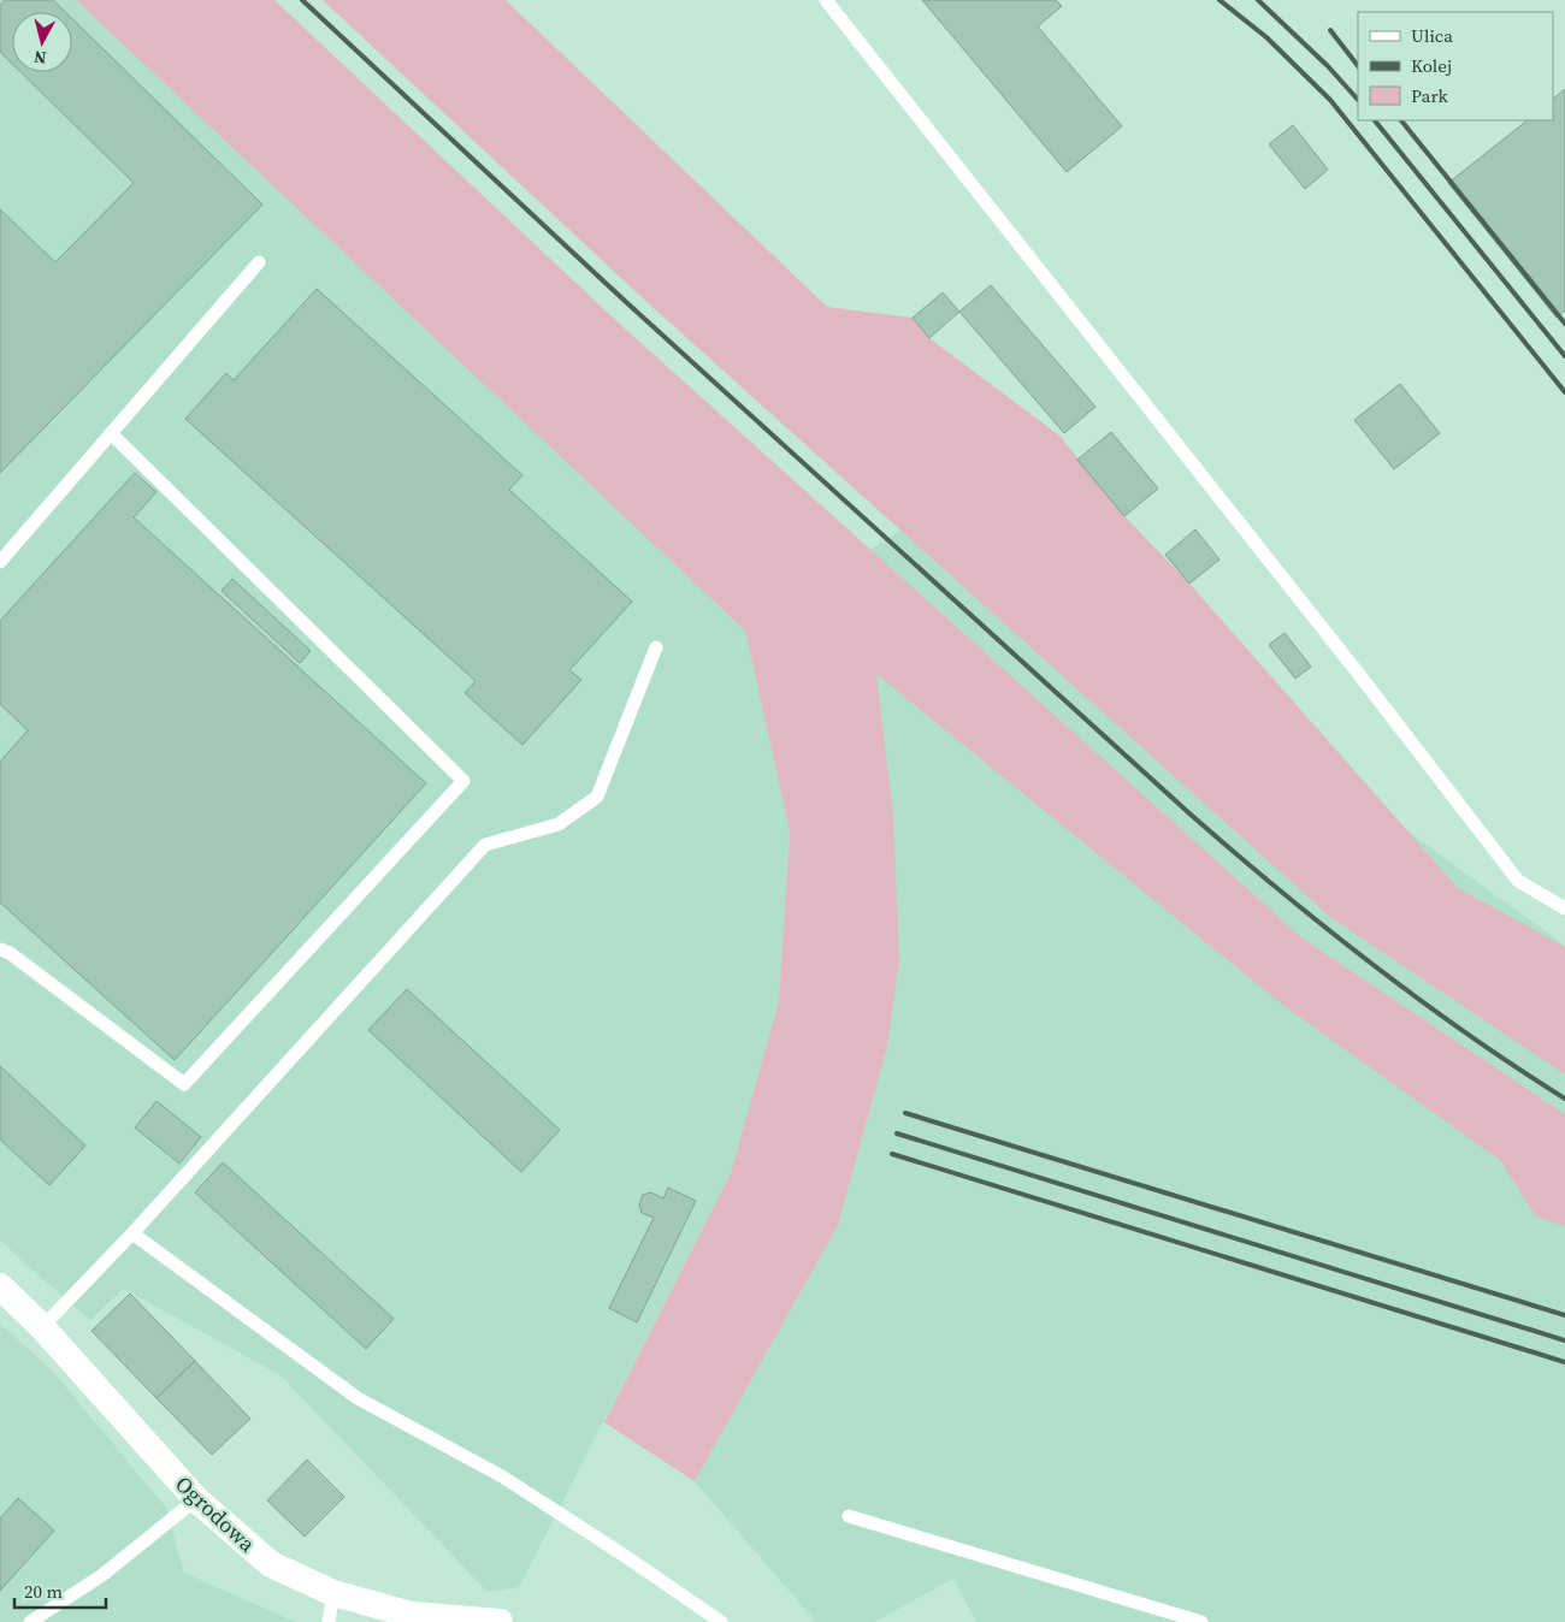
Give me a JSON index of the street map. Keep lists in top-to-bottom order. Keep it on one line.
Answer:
{"streets":{"street":["Ogrodowa"]},"legend":["Ulica","Kolej","Park"],"scale_bar":"20 m","north":"bottom"}
